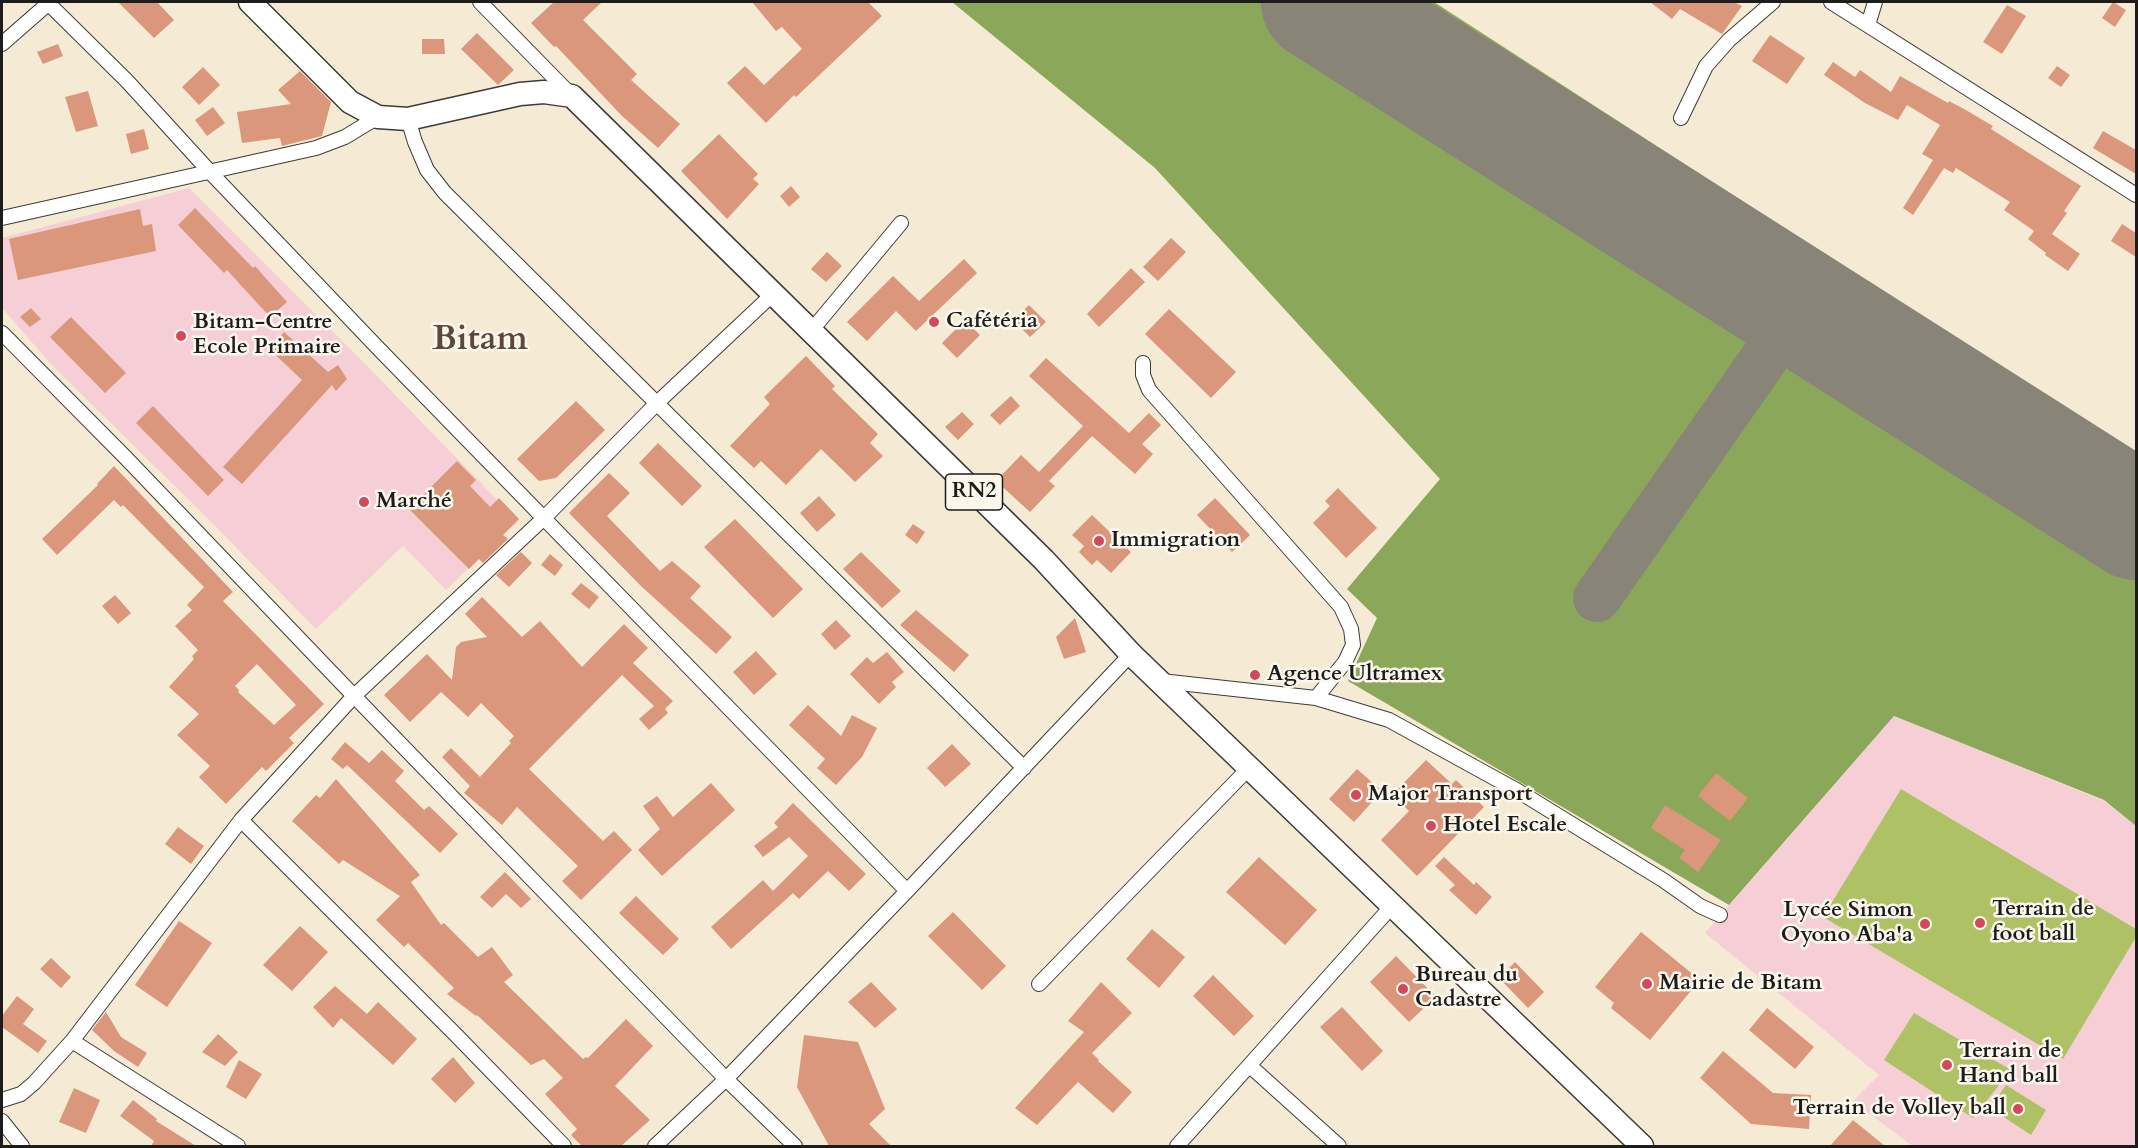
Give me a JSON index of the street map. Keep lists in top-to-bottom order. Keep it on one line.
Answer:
{"streets":{"highway":["RN2"]},"districts":["Bitam"],"places":["Cafétéria","Bitam-Centre Ecole Primaire","Marché","Immigration","Agence Ultramex","Major Transport","Hotel Escale","Terrain de foot ball","Lycée Simon Oyono Aba'a","Mairie de Bitam","Bureau du Cadastre","Terrain de Hand ball","Terrain de Volley ball"]}
